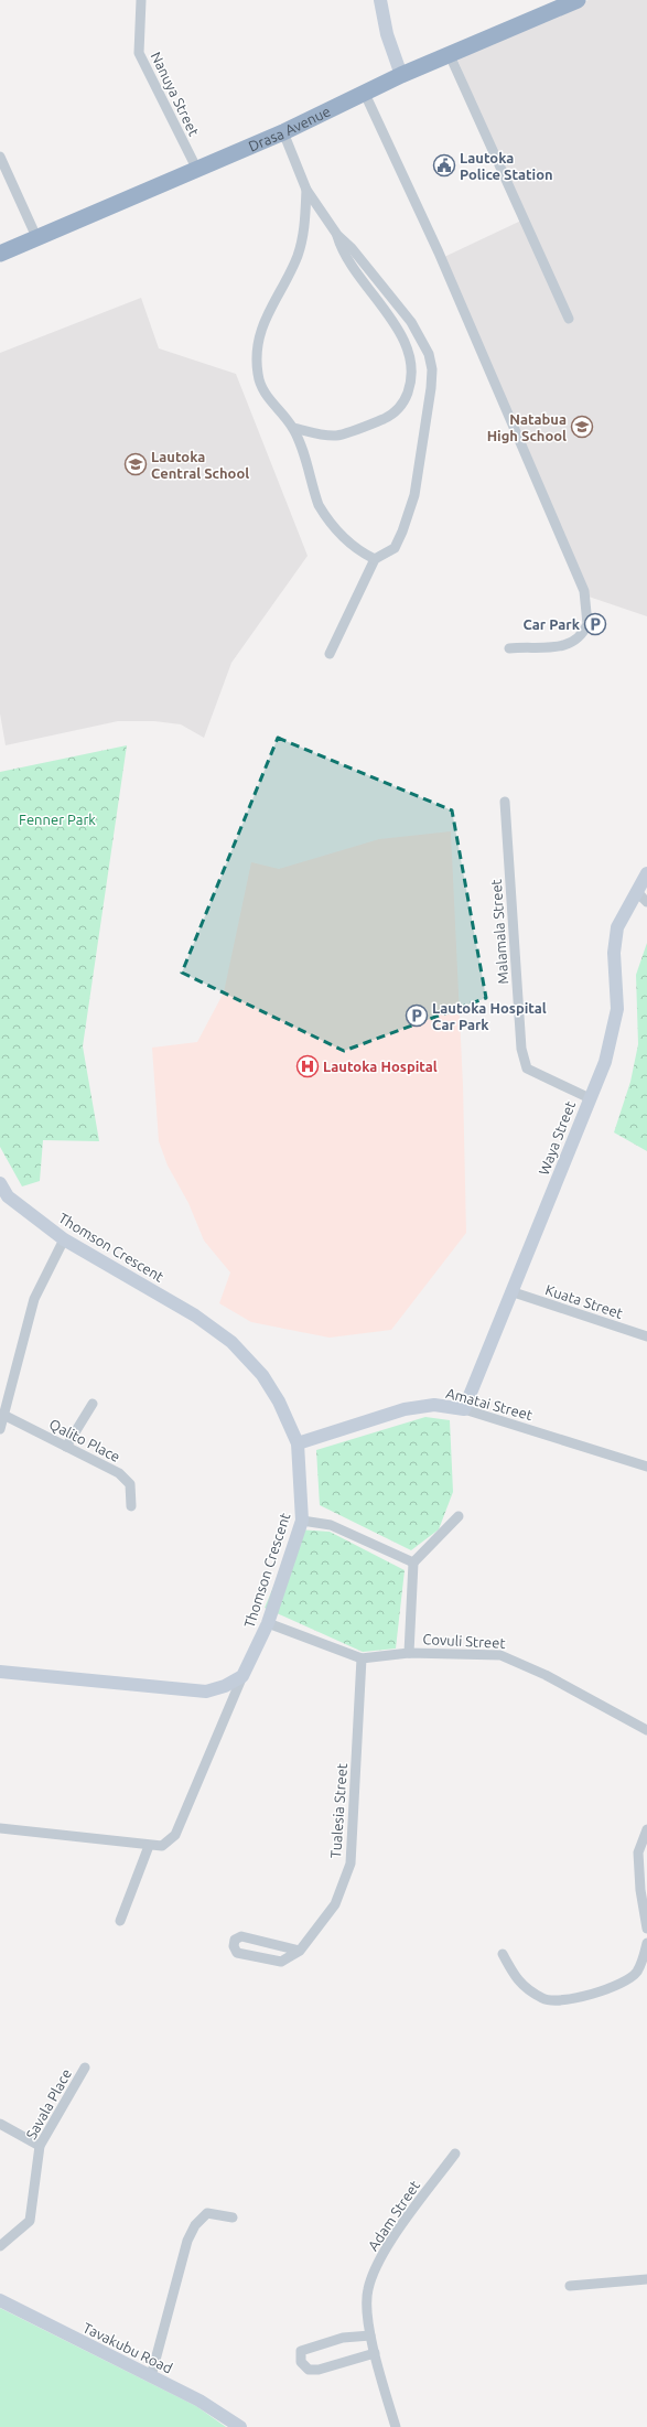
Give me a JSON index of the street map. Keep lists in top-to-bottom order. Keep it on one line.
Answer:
{"streets":{"highway":["Drasa Avenue"],"main road":["Waya Street","Thomson Crescent","Amatai Street","Tavakubu Road"],"street":["Nanuya Street","Malamala Street","Kuata Street","Qalito Place","Covuli Street","Tualesia Street","Savala Place","Adam Street"]},"crossings":[["Nanuya Street","Drasa Avenue"],["Malamala Street","Waya Street"],["Waya Street","Kuata Street"],["Waya Street","Amatai Street"],["Thomson Crescent","Amatai Street"],["Thomson Crescent","Covuli Street"],["Covuli Street","Tualesia Street"]],"parks":["Fenner Park"],"places":{"public building":["Lautoka Police Station"],"school or university":["Natabua High School","Lautoka Central School"],"parking":["Car Park","Lautoka Hospital Car Park"],"hospital":["Lautoka Hospital"]}}
